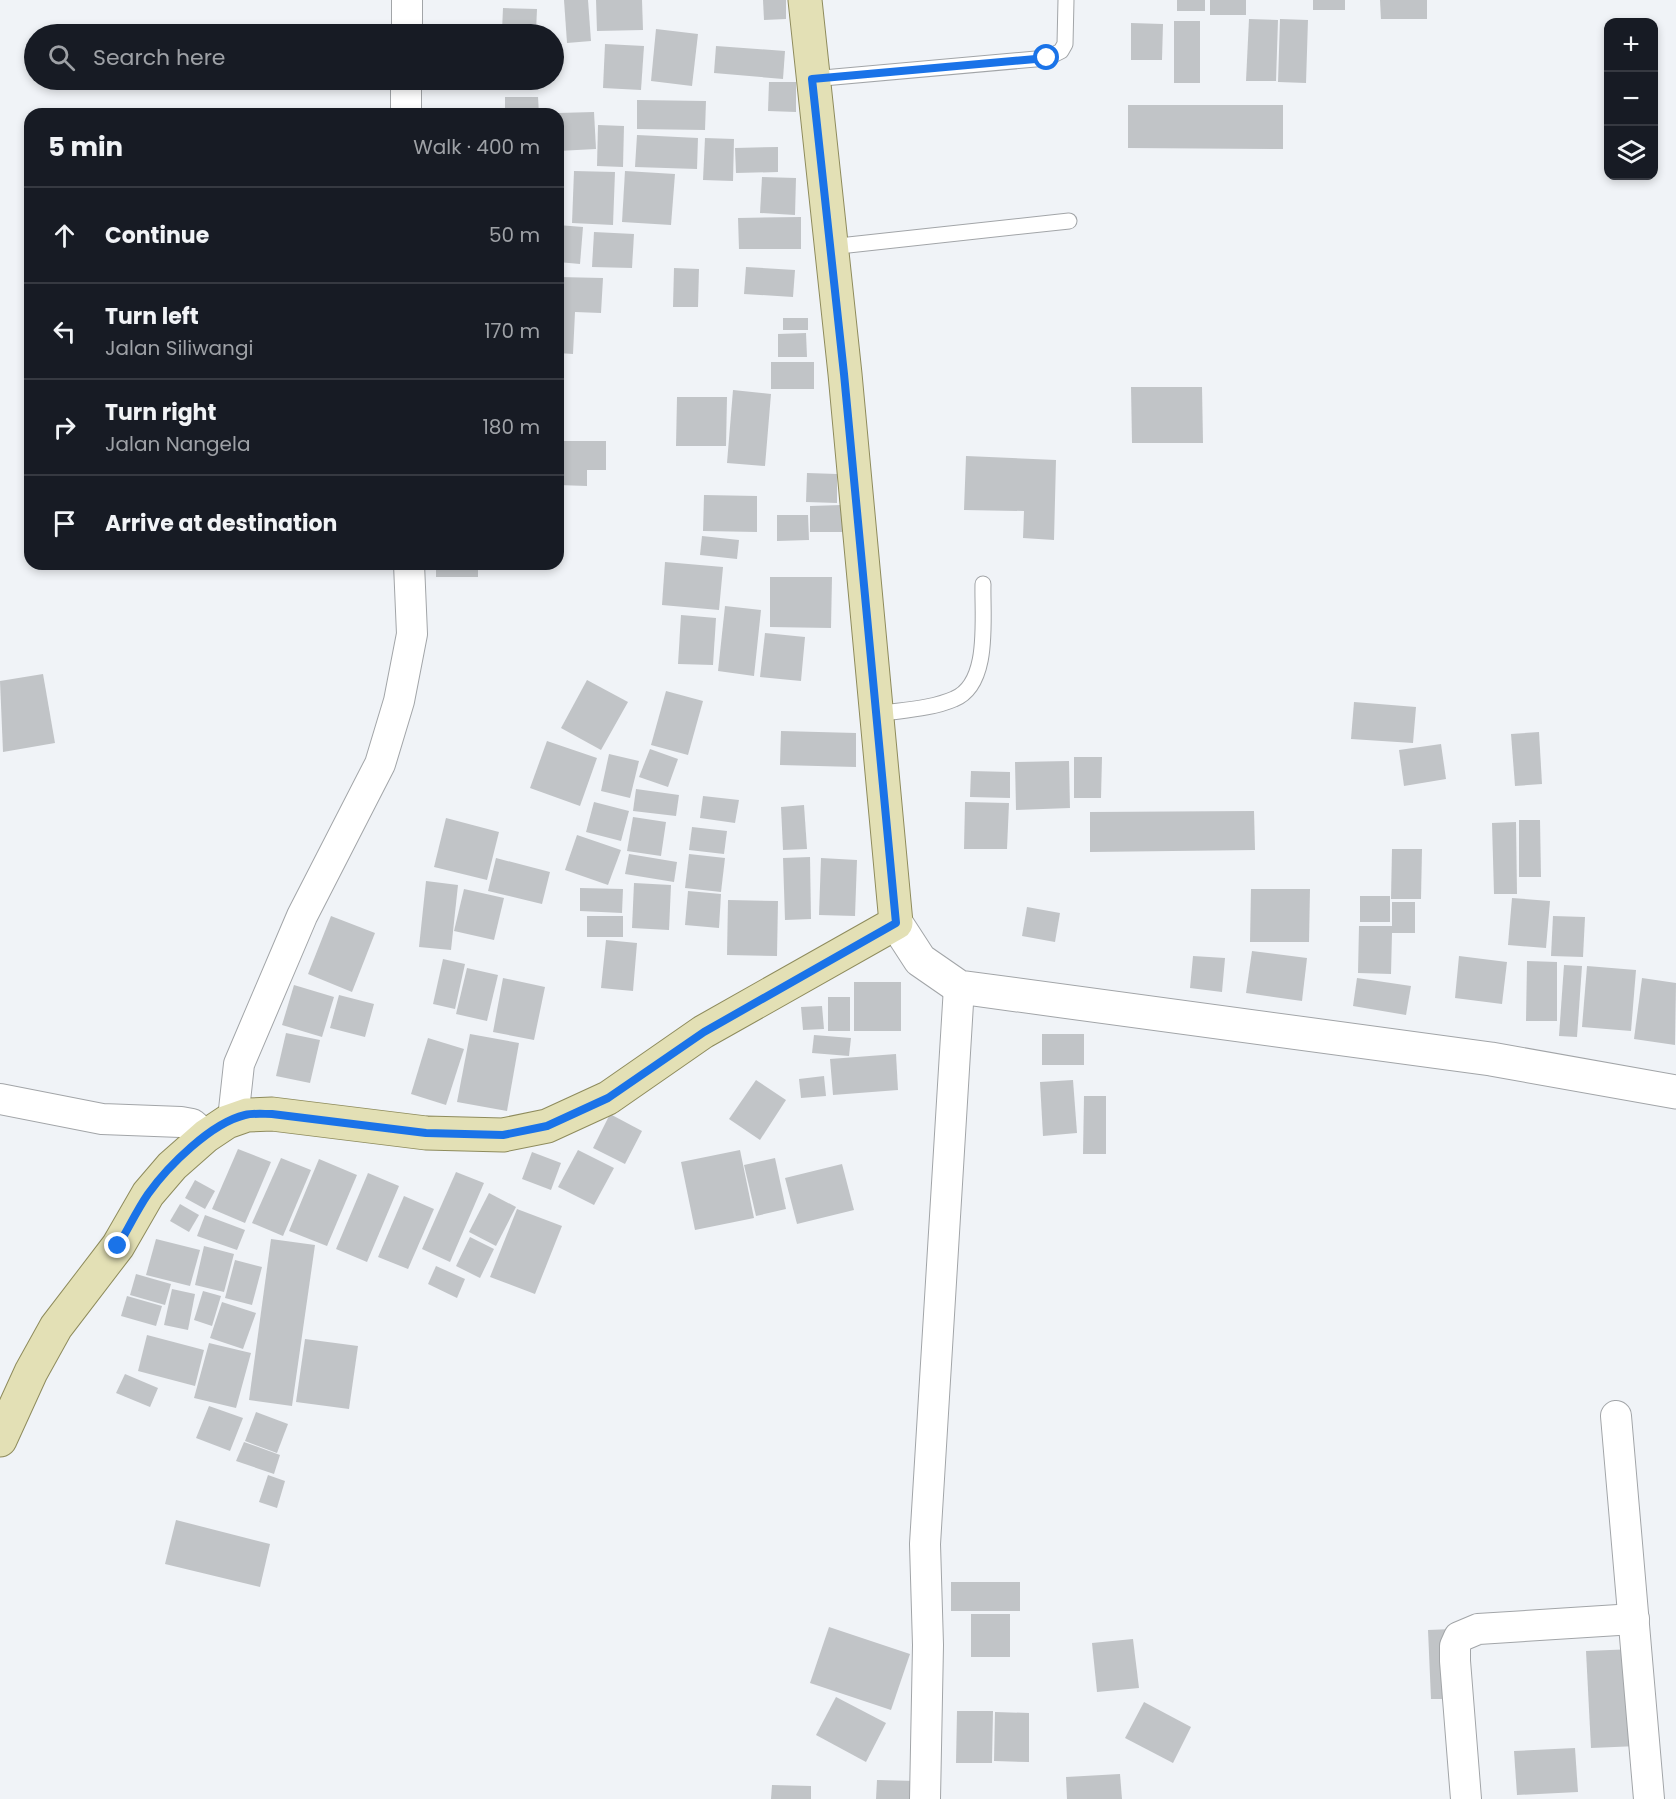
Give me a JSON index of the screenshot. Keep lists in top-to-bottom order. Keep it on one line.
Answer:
{"page":{"map_buttons":["+","−"],"search":"Search here","heading":["5 min","Walk · 400 m"],"list":[["Continue","50 m"],["Turn left","Jalan Siliwangi","170 m"],["Turn right","Jalan Nangela","180 m"],"Arrive at destination"]}}
